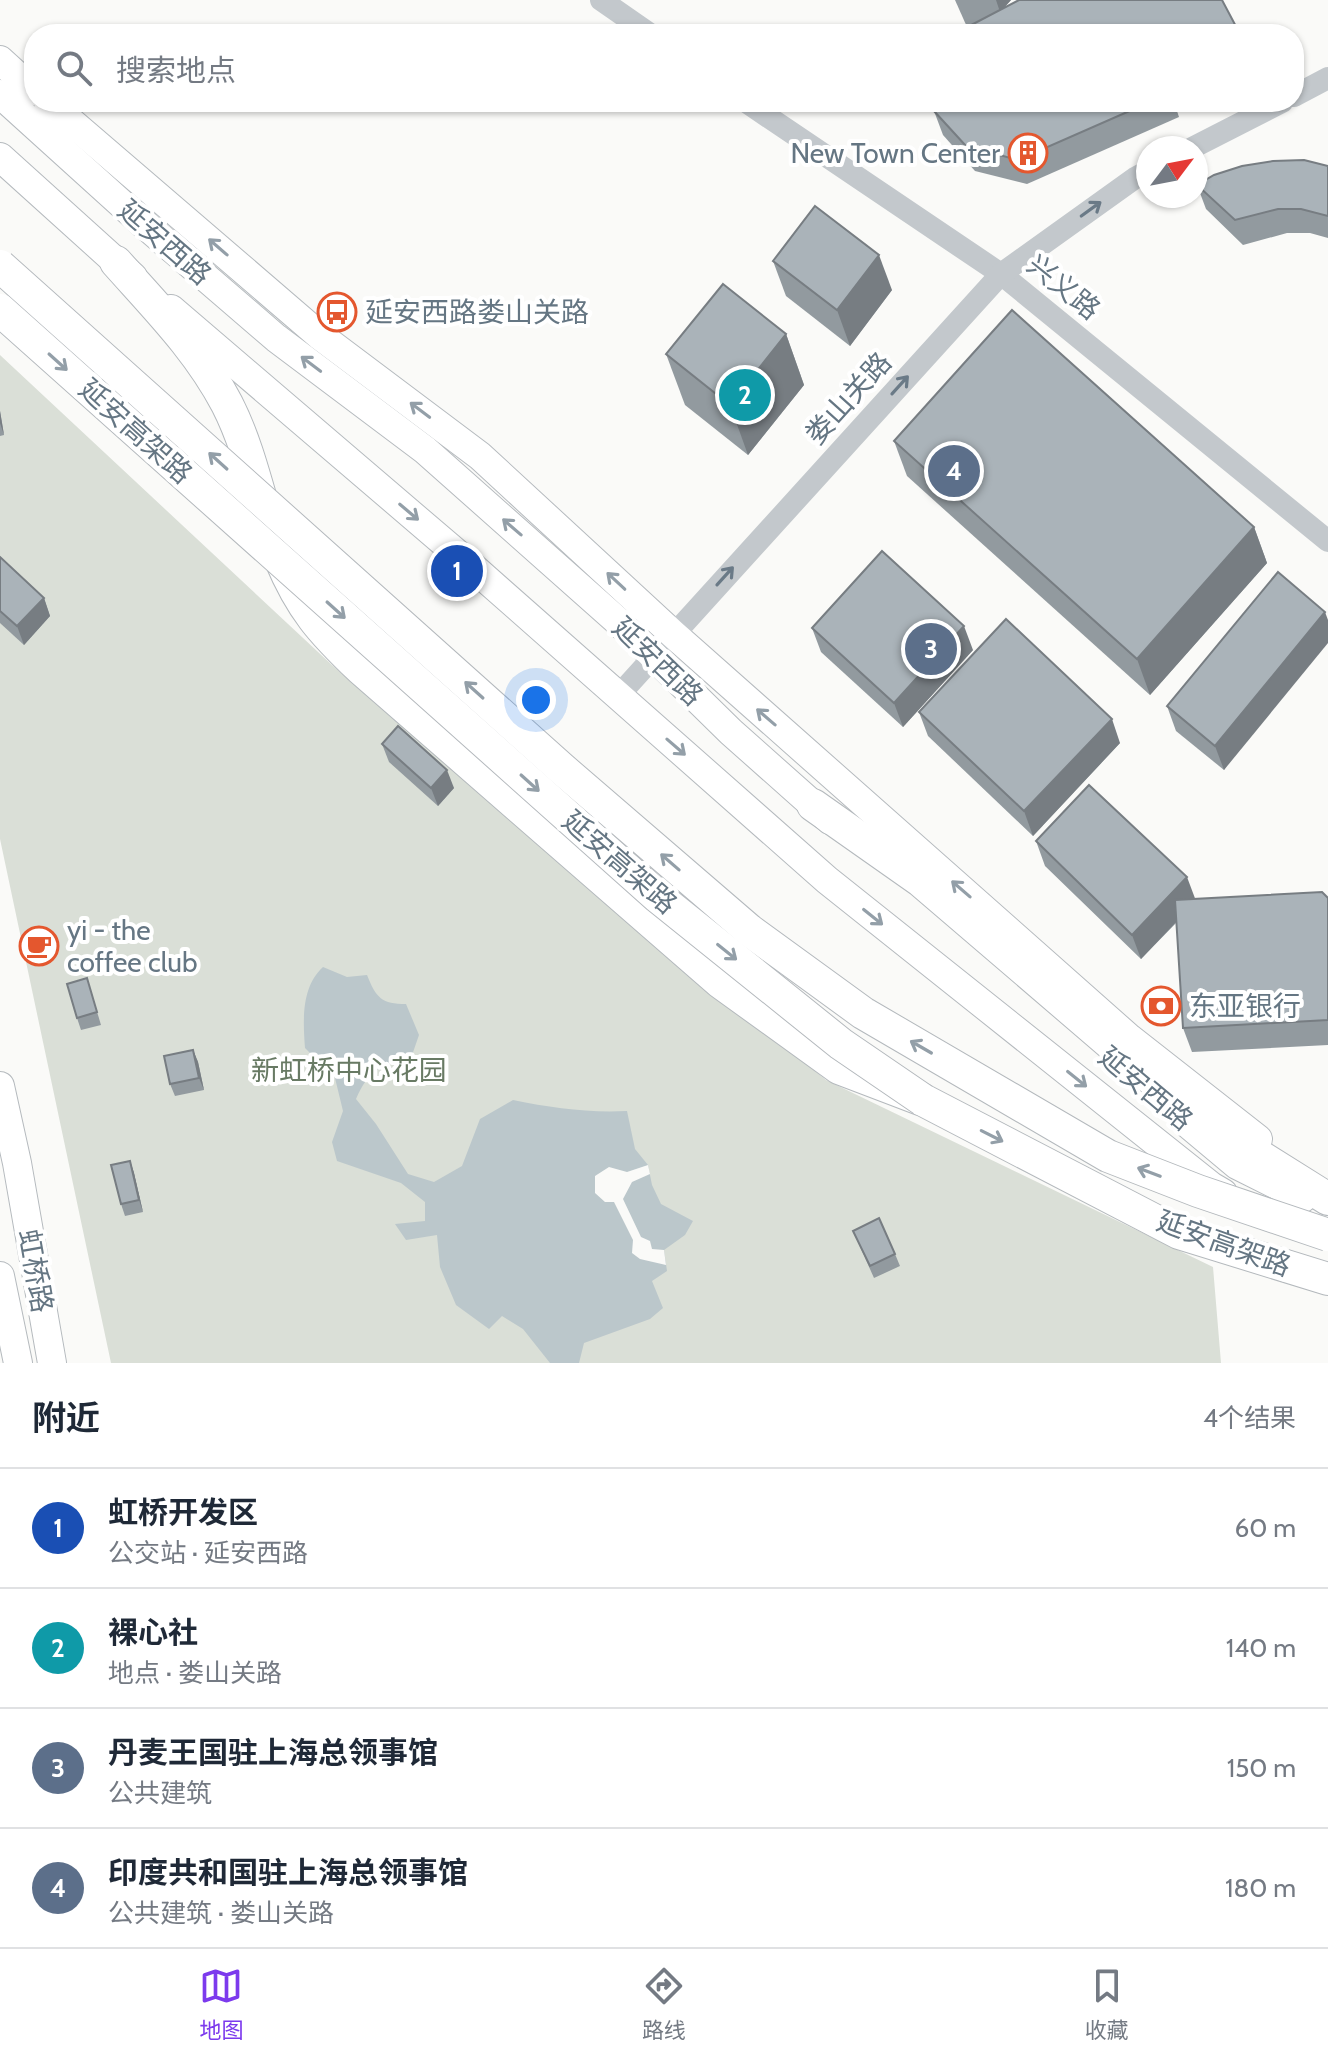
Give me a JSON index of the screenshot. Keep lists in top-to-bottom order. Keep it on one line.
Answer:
{"streets":{"highway":["延安高架路"],"main road":["延安西路","虹桥路"],"street":["兴义路","娄山关路"]},"crossings":[["延安西路","娄山关路"],["兴义路","娄山关路"]],"one_way":["娄山关路"],"parks":["新虹桥中心花园"],"places":{"building":["New Town Center"],"bus stop":["延安西路娄山关路"],"cafe":["yi - the coffee club"],"bank":["东亚银行"]},"north":"top right","page":{"search":"搜索地点","pins":["2","4","1","3"],"heading":["附近","4个结果"],"list":[{"mark":"1","name":"虹桥开发区","note":"公交站 · 延安西路","value":"60 m"},{"mark":"2","name":"裸心社","note":"地点 · 娄山关路","value":"140 m"},{"mark":"3","name":"丹麦王国驻上海总领事馆","note":"公共建筑","value":"150 m"},{"mark":"4","name":"印度共和国驻上海总领事馆","note":"公共建筑 · 娄山关路","value":"180 m"}],"nav":["地图","路线","收藏"]}}
